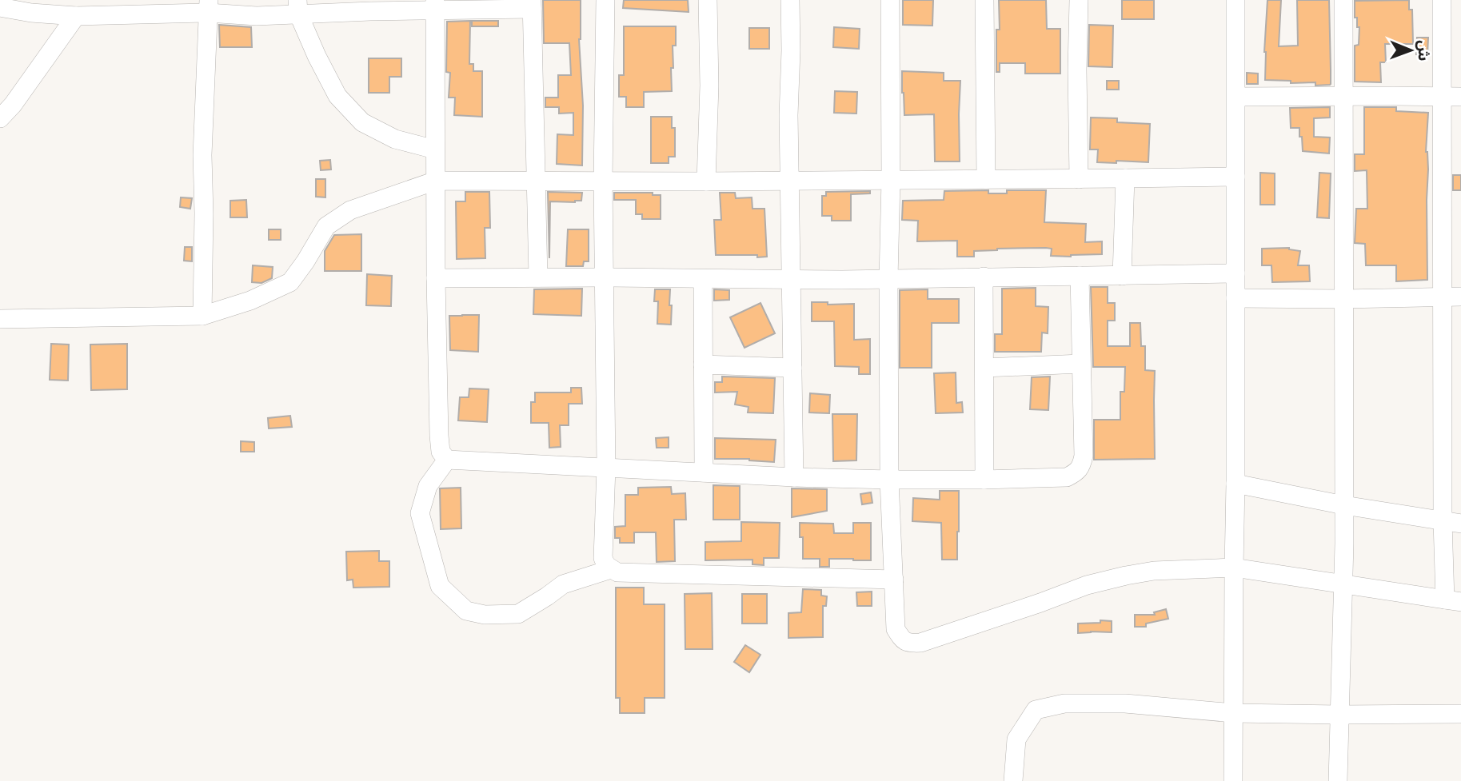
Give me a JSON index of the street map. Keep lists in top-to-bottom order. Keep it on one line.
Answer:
{"north":"right"}
